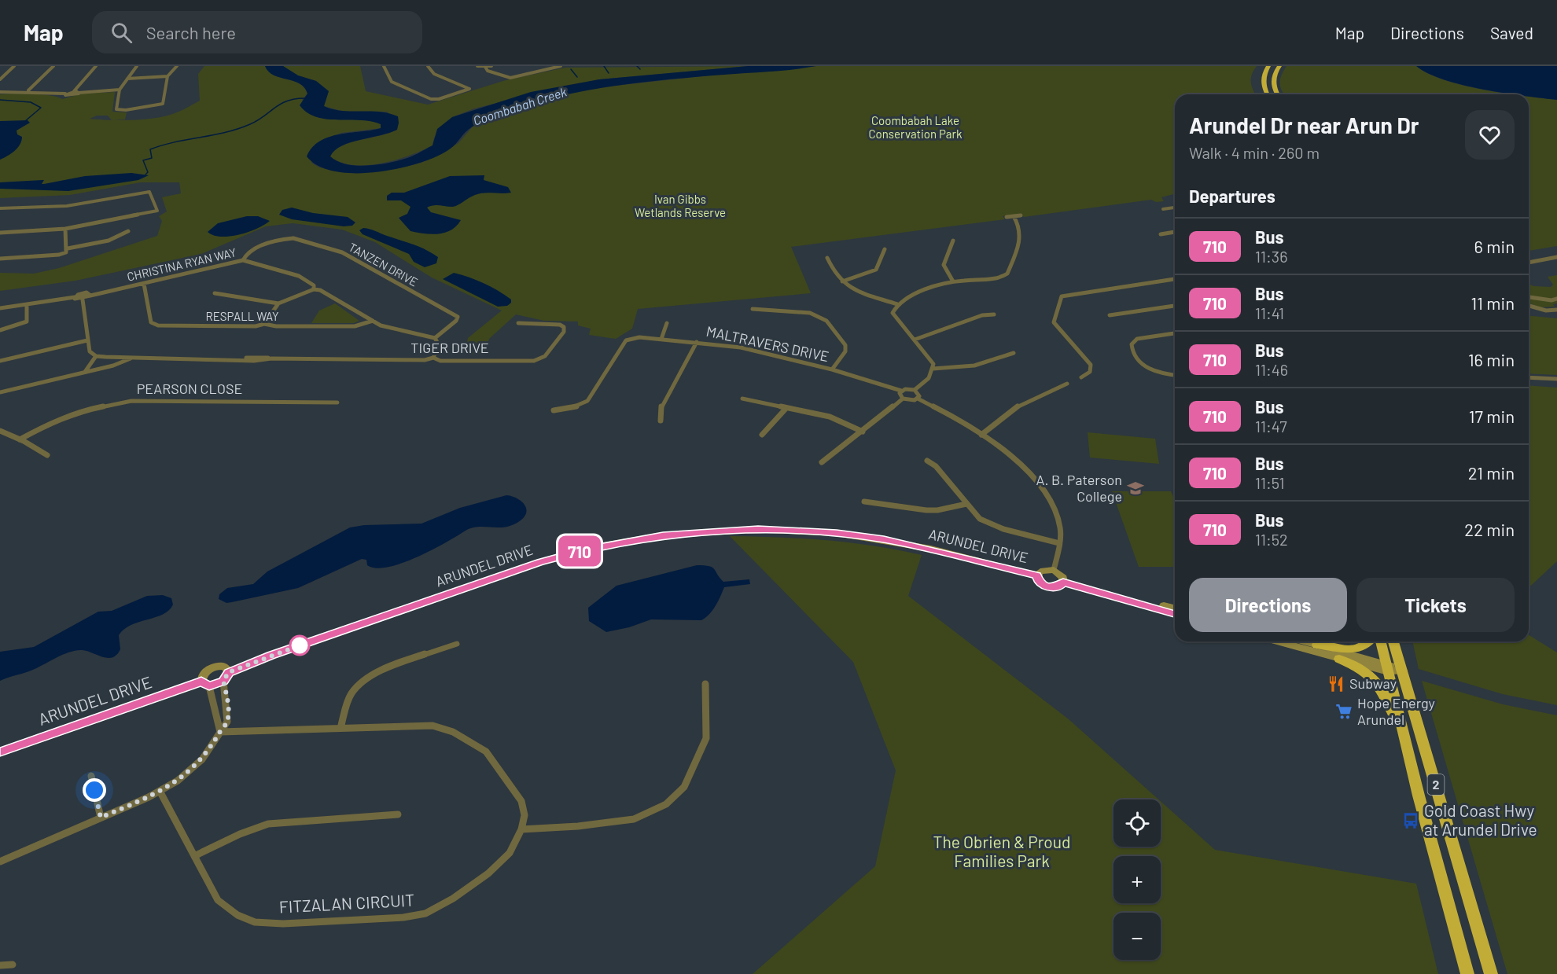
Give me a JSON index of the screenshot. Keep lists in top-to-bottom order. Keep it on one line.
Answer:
{"streets":{"highway":["2"],"main road":["ARUNDEL DRIVE"],"street":["CHRISTINA RYAN WAY","TANZEN DRIVE","RESPALL WAY","MALTRAVERS DRIVE","TIGER DRIVE","PEARSON CLOSE","FITZALAN CIRCUIT"]},"crossings":[["CHRISTINA RYAN WAY","TANZEN DRIVE"],["CHRISTINA RYAN WAY","RESPALL WAY"]],"water":["Coombabah Creek"],"parks":["Coombabah Lake Conservation Park","Ivan Gibbs Wetlands Reserve","The Obrien & Proud Families Park"],"places":{"school or university":["A. B. Paterson College"],"restaurant":["Subway"],"supermarket":["Hope Energy Arundel"],"bus stop":["Gold Coast Hwy at Arundel Drive"]},"lines":["bus line 710"],"page":{"header":"Map","search":"Search here","nav":["Map","Directions","Saved"],"on_map":"710","heading":[["Arundel Dr near Arun Dr","Walk · 4 min · 260 m"],"Departures"],"list":[{"mark":"710","name":"Bus","note":"11:36","value":"6 min"},{"mark":"710","name":"Bus","note":"11:41","value":"11 min"},{"mark":"710","name":"Bus","note":"11:46","value":"16 min"},{"mark":"710","name":"Bus","note":"11:47","value":"17 min"},{"mark":"710","name":"Bus","note":"11:51","value":"21 min"},{"mark":"710","name":"Bus","note":"11:52","value":"22 min"}],"buttons":["Directions","Tickets"],"map_buttons":["+","−"]}}
